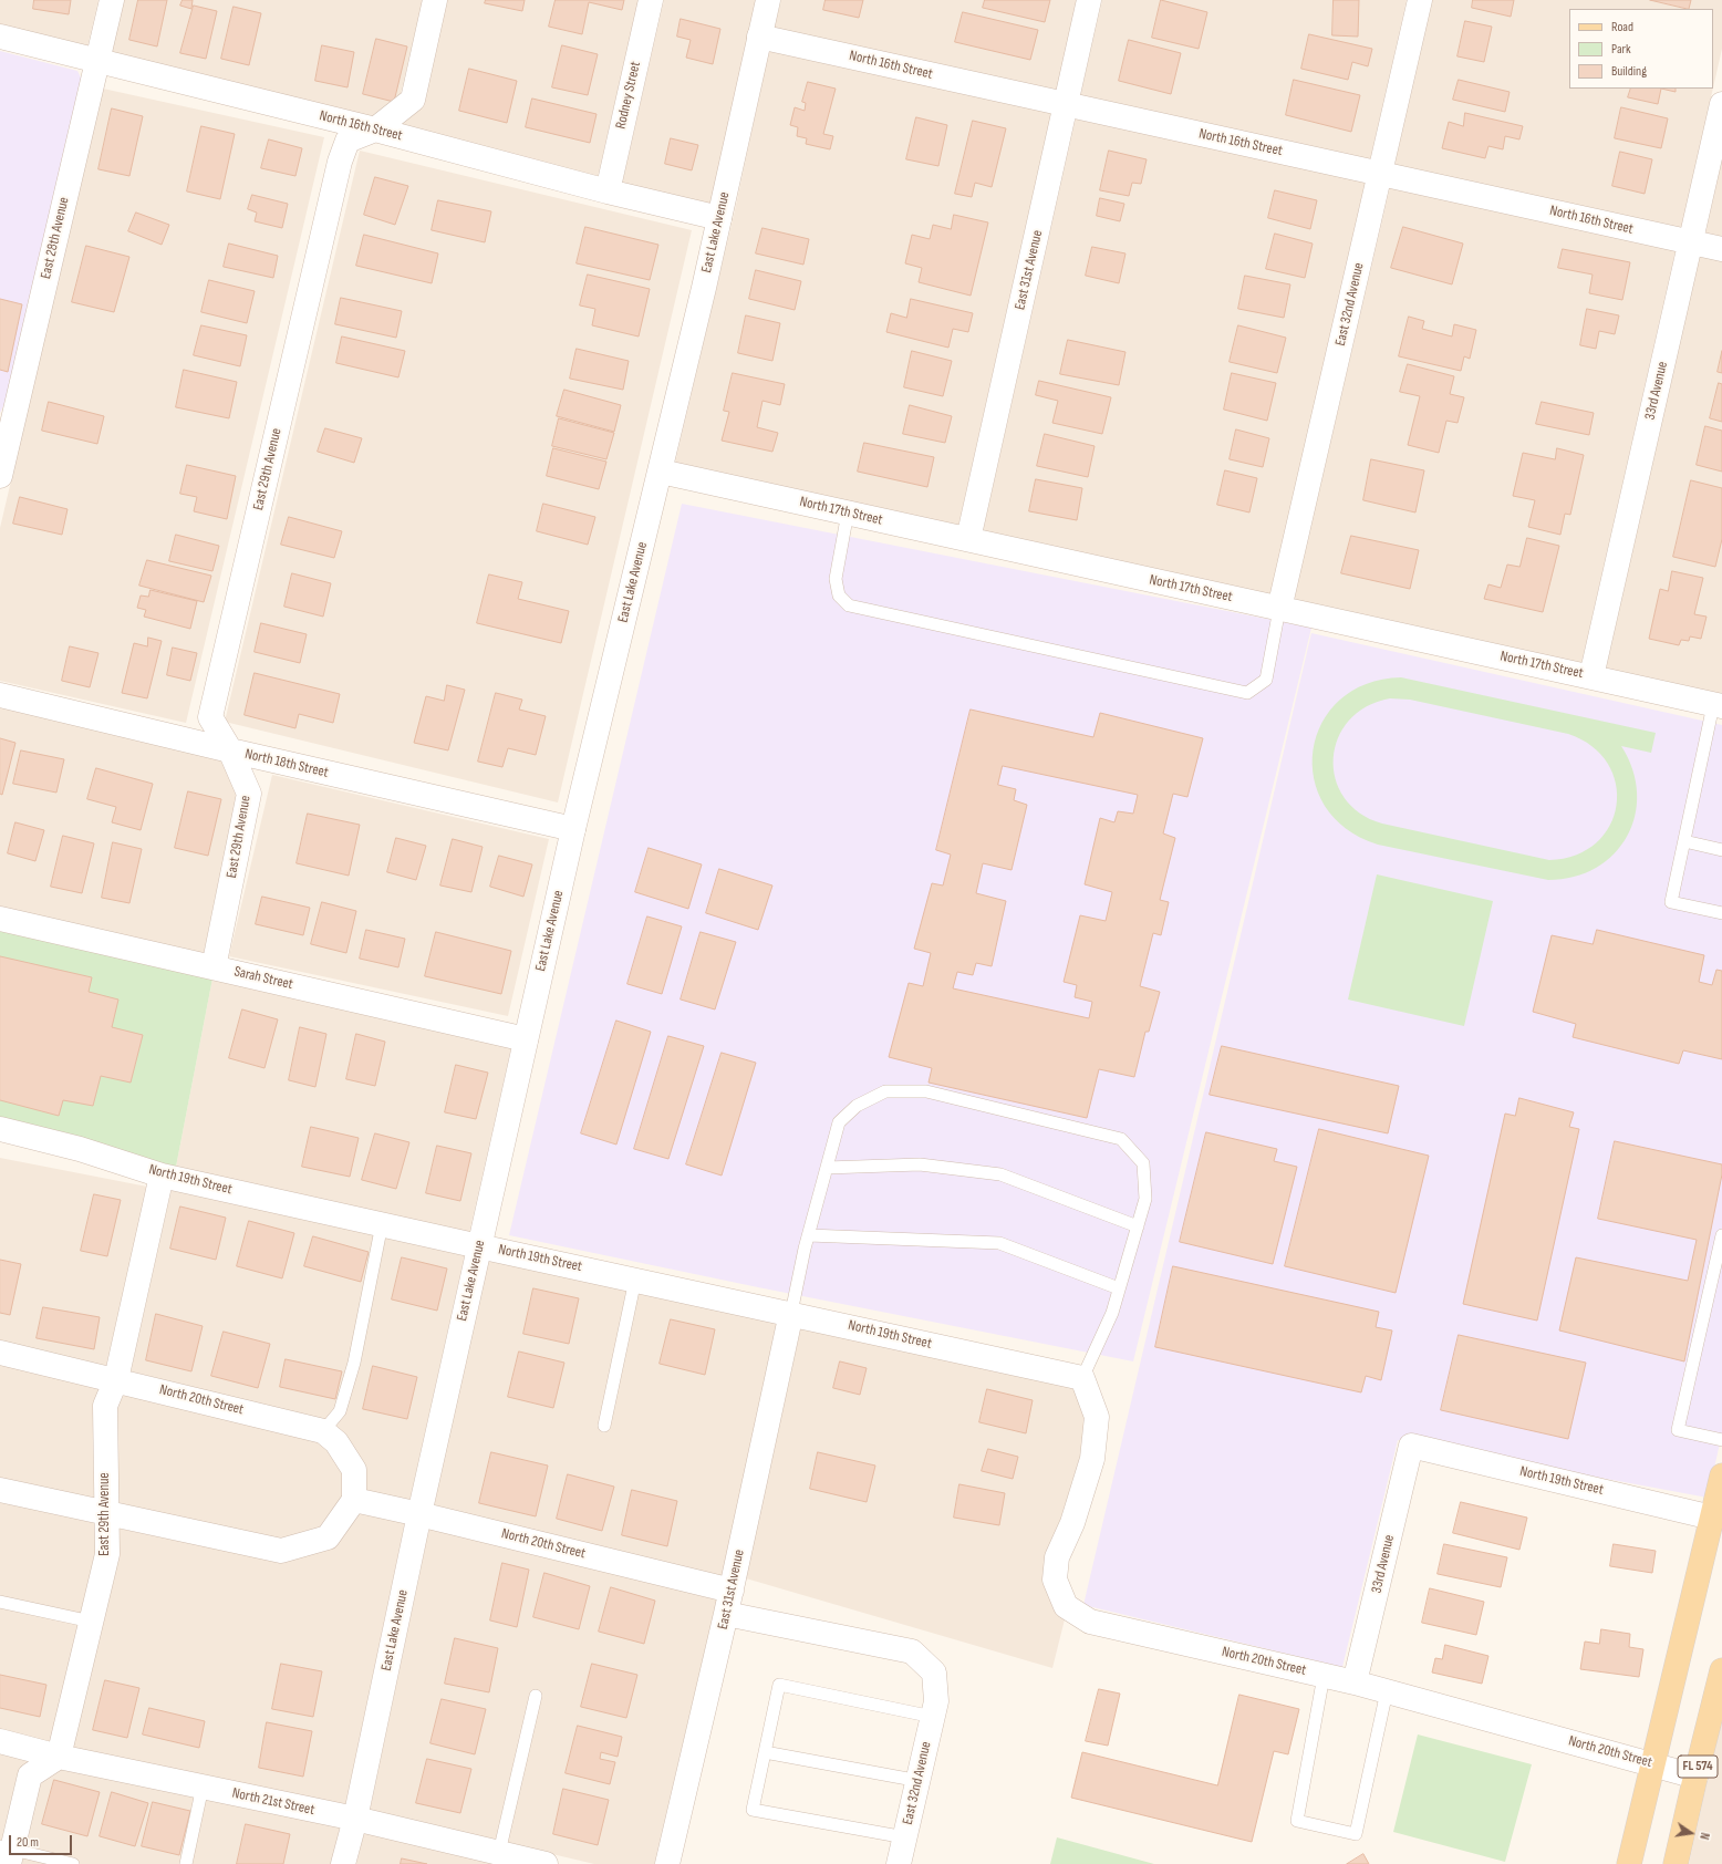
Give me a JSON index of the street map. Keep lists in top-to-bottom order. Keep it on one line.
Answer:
{"streets":{"main road":["FL 574"],"street":["North 16th Street","Rodney Street","East Lake Avenue","East 28th Avenue","East 31st Avenue","East 32nd Avenue","33rd Avenue","East 29th Avenue","North 17th Street","North 18th Street","Sarah Street","North 19th Street","North 20th Street","North 21st Street"]},"crossings":[["North 16th Street","Rodney Street"],["North 16th Street","East Lake Avenue"],["North 16th Street","East 28th Avenue"],["North 16th Street","East 31st Avenue"],["North 16th Street","East 32nd Avenue"],["North 16th Street","33rd Avenue"],["North 16th Street","East 29th Avenue"],["East Lake Avenue","North 17th Street"],["East Lake Avenue","North 18th Street"],["East Lake Avenue","Sarah Street"],["East Lake Avenue","North 19th Street"],["East Lake Avenue","North 20th Street"],["East Lake Avenue","North 21st Street"],["East 31st Avenue","North 17th Street"],["East 31st Avenue","North 19th Street"],["East 31st Avenue","North 20th Street"],["East 32nd Avenue","North 17th Street"],["33rd Avenue","North 17th Street"],["33rd Avenue","North 19th Street"],["33rd Avenue","North 20th Street"],["East 29th Avenue","North 18th Street"],["East 29th Avenue","Sarah Street"],["East 29th Avenue","North 19th Street"],["East 29th Avenue","North 20th Street"],["East 29th Avenue","North 21st Street"],["North 19th Street","North 20th Street"],["North 19th Street","FL 574"],["North 20th Street","FL 574"]],"legend":["Road","Park","Building"],"scale_bar":"20 m","north":"right"}
